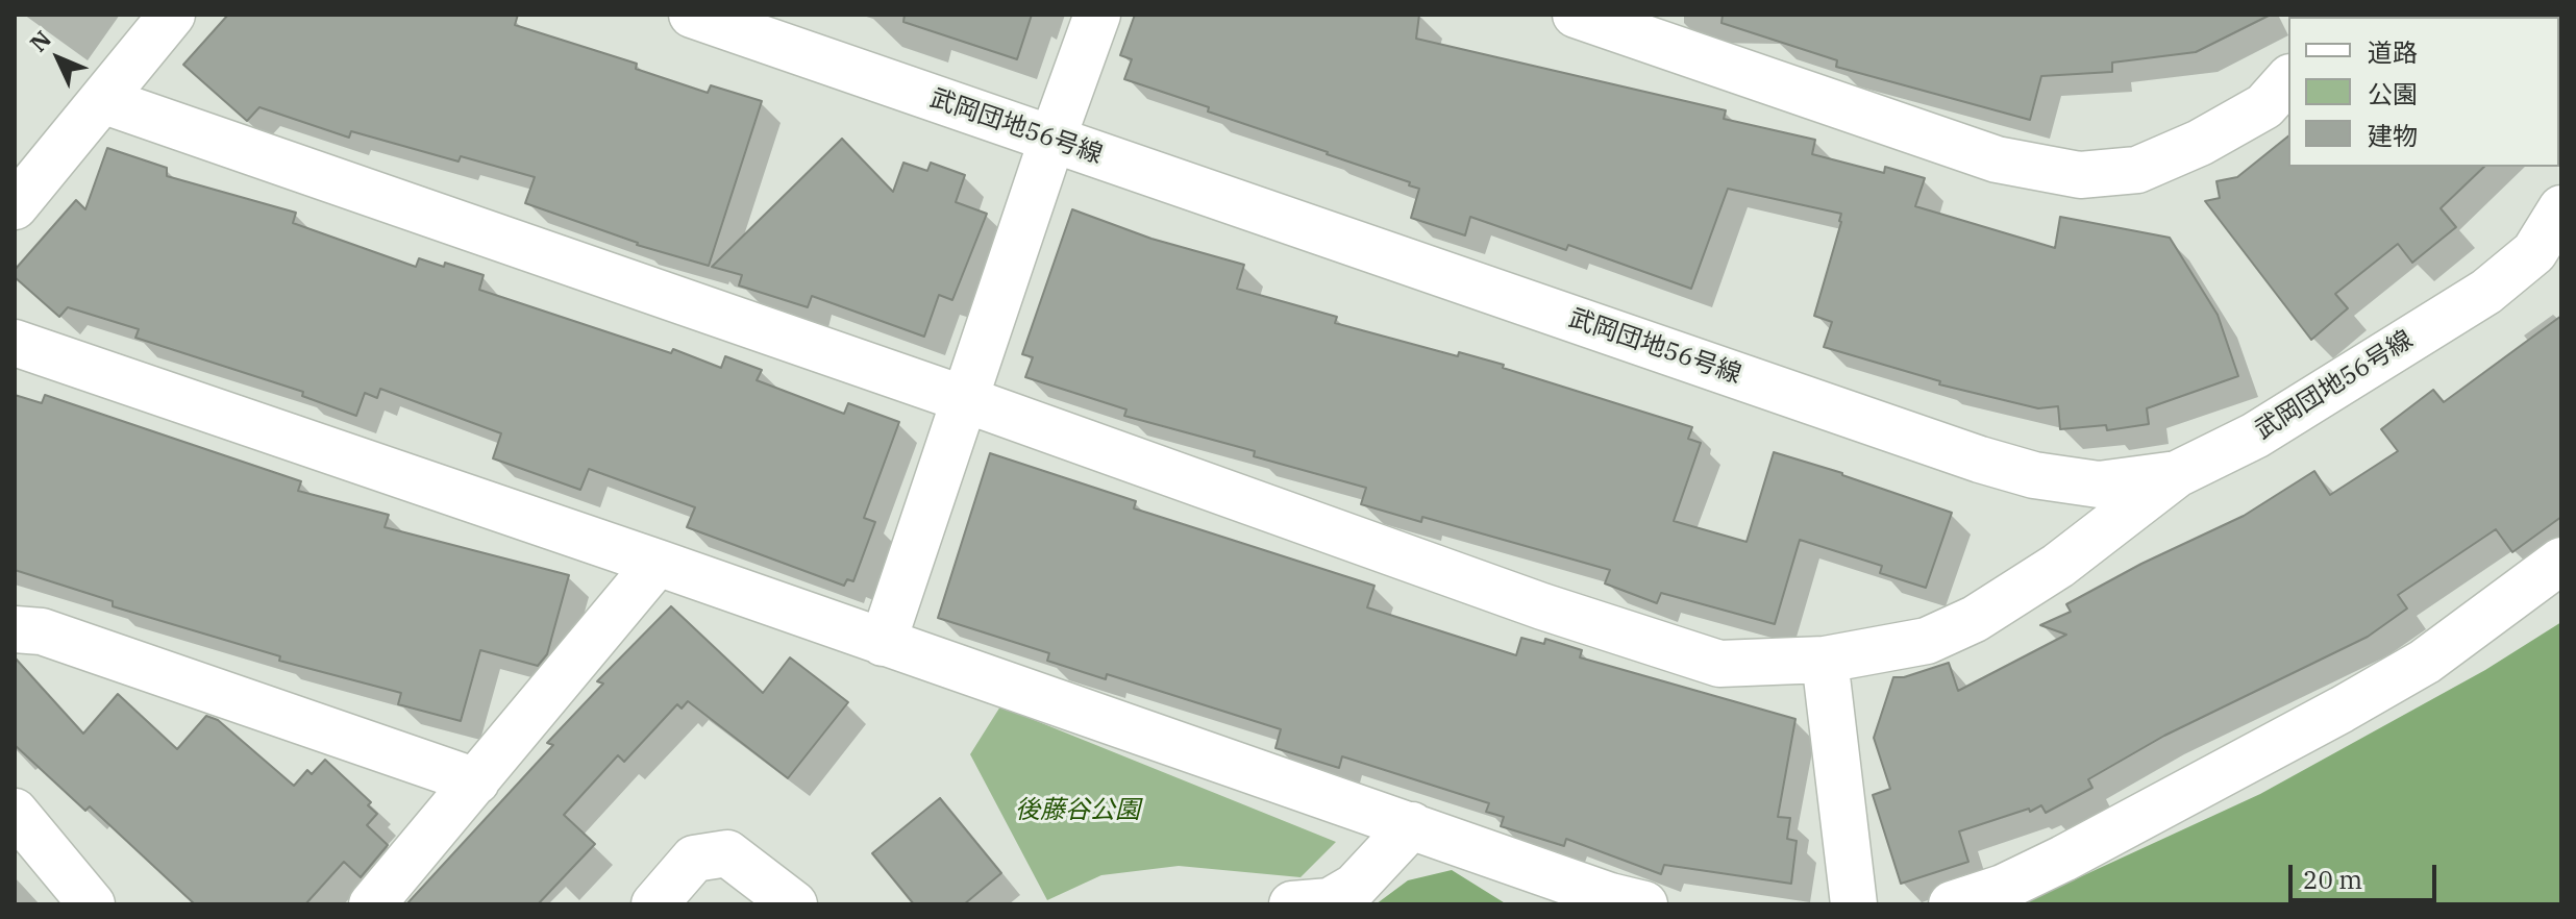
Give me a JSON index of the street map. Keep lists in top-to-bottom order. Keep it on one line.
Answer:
{"streets":{"street":["武岡団地56号線"]},"parks":["後藤谷公園"],"legend":["道路","公園","建物"],"scale_bar":"20 m","north":"top left"}
